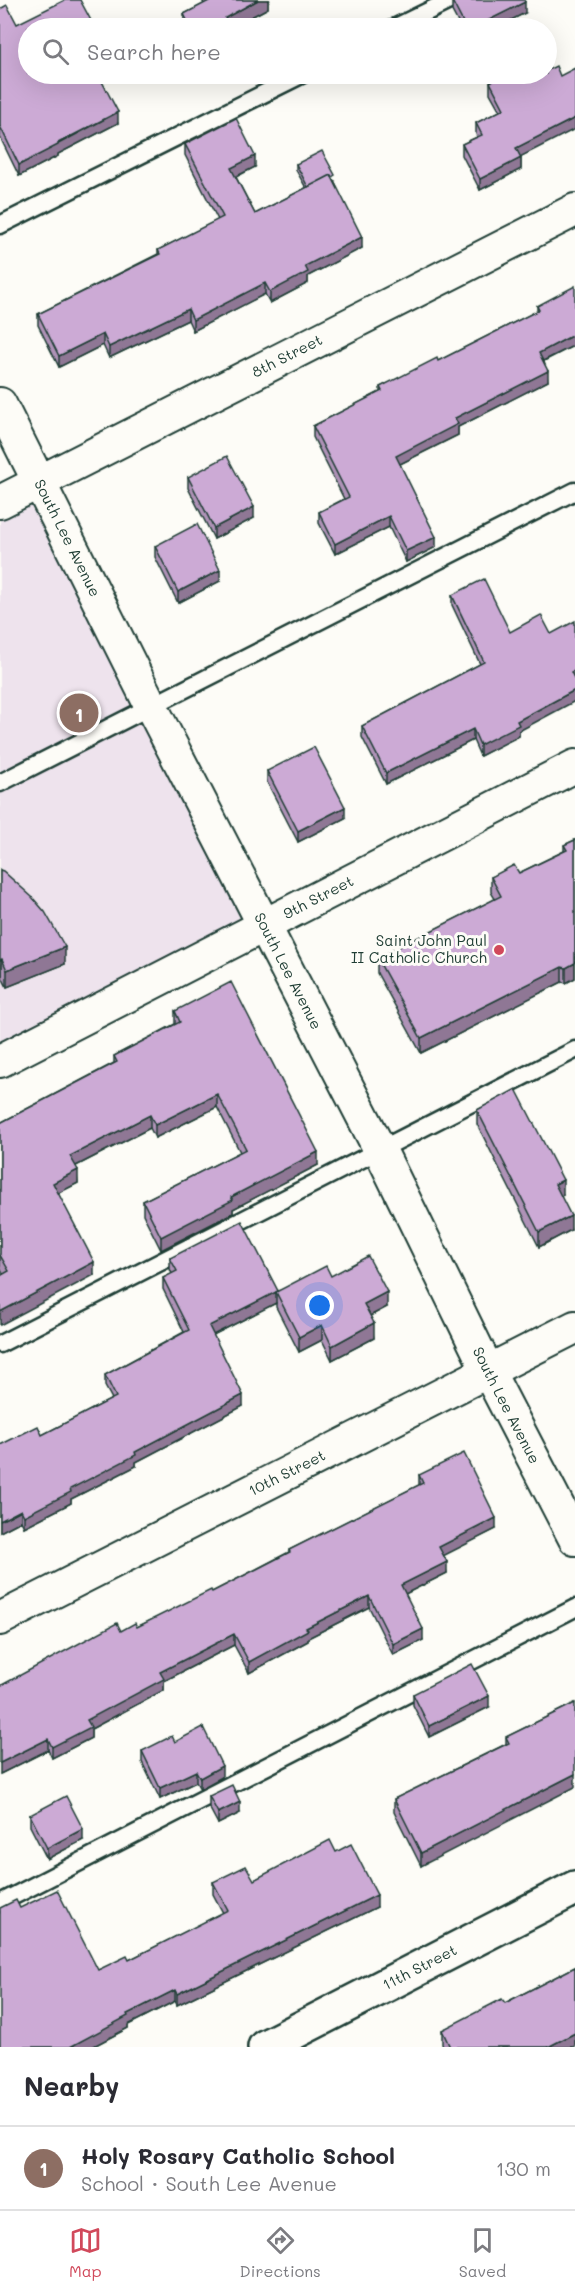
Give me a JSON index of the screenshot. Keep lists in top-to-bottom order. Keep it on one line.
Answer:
{"streets":{"street":["8th Street","South Lee Avenue","9th Street","10th Street","11th Street"]},"crossings":[["8th Street","South Lee Avenue"],["South Lee Avenue","9th Street"],["South Lee Avenue","10th Street"]],"places":["Saint John Paul II Catholic Church"],"page":{"search":"Search here","pins":"1","heading":"Nearby","list":[{"mark":"1","name":"Holy Rosary Catholic School","note":"School · South Lee Avenue","value":"130 m"}],"nav":["Map","Directions","Saved"]}}
